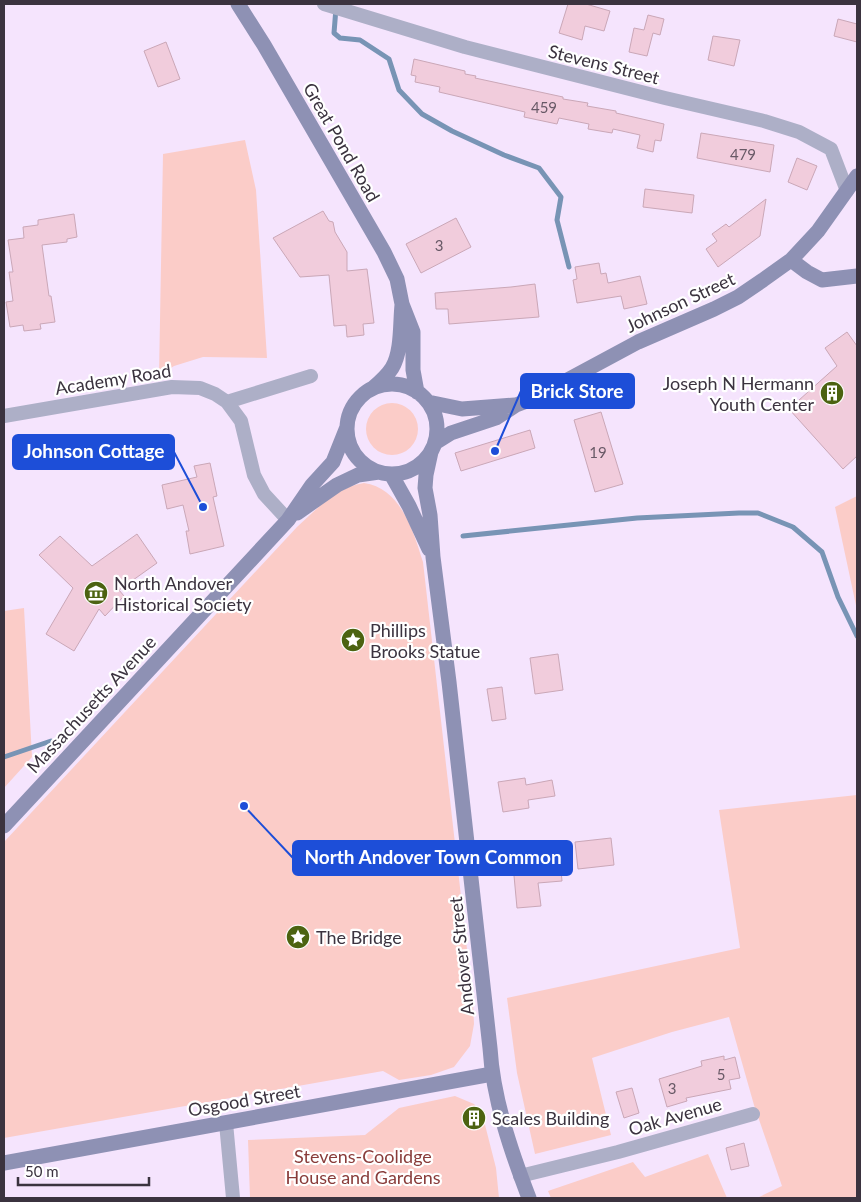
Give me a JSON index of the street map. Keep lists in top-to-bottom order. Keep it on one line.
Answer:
{"streets":{"main road":["Great Pond Road","Johnson Street","Massachusetts Avenue","Andover Street","Osgood Street"],"street":["Stevens Street","Academy Road","Oak Avenue"]},"crossings":[["Stevens Street","Johnson Street"],["Great Pond Road","Johnson Street"],["Great Pond Road","Massachusetts Avenue"],["Great Pond Road","Andover Street"],["Johnson Street","Massachusetts Avenue"],["Johnson Street","Andover Street"],["Massachusetts Avenue","Andover Street"],["Andover Street","Osgood Street"],["Andover Street","Oak Avenue"]],"parks":["Stevens-Coolidge House and Gardens"],"places":{"building":["Joseph N Hermann Youth Center","Scales Building"],"other":["Brick Store","Johnson Cottage","North Andover Town Common"],"museum":["North Andover Historical Society"],"place":["Phillips Brooks Statue","The Bridge"]},"house_numbers":["459","479","3","19","5","3"],"scale_bar":"50 m"}
